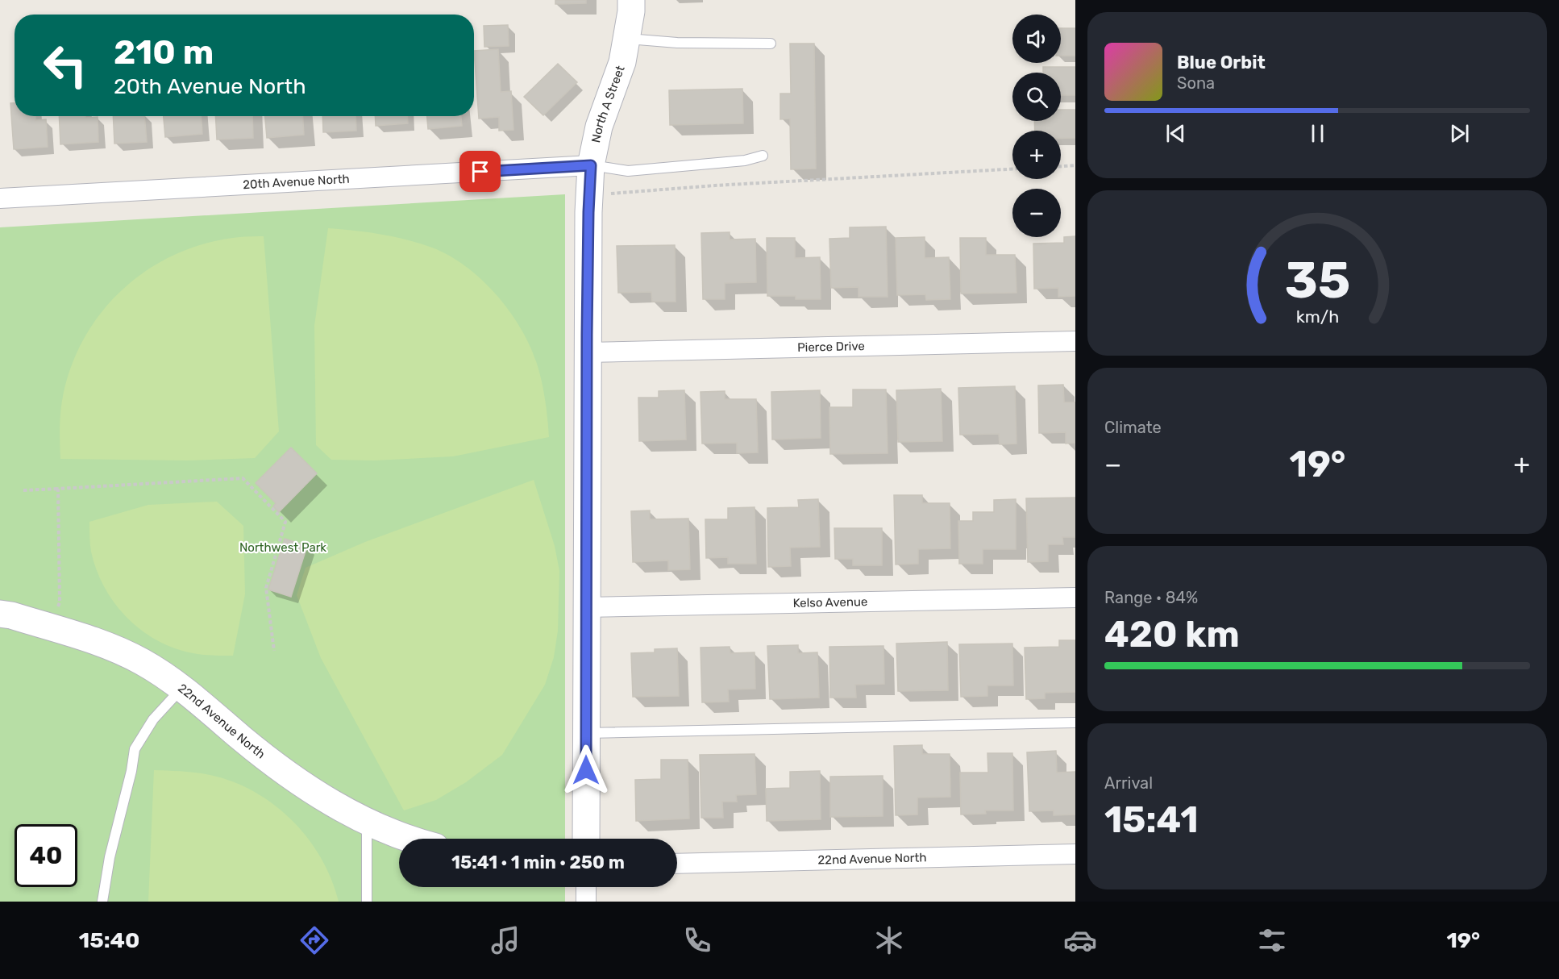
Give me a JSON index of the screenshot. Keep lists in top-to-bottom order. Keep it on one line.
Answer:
{"streets":{"street":["North A Street","20th Avenue North","Pierce Drive","Kelso Avenue","22nd Avenue North"]},"crossings":[["North A Street","20th Avenue North"],["North A Street","Pierce Drive"],["North A Street","Kelso Avenue"]],"parks":["Northwest Park"],"page":{"map_buttons":["+","−"],"turn":["210 m","20th Avenue North"],"song":["Blue Orbit","Sona"],"tile":["Climate",["Range · 84%","420 km"],["Arrival","15:41"]],"heat":["−","19°","+"],"limit":"40","trip":"15:41 · 1 min · 250 m","tabs":["15:40","19°"],"gauge":["35","km/h"]}}
